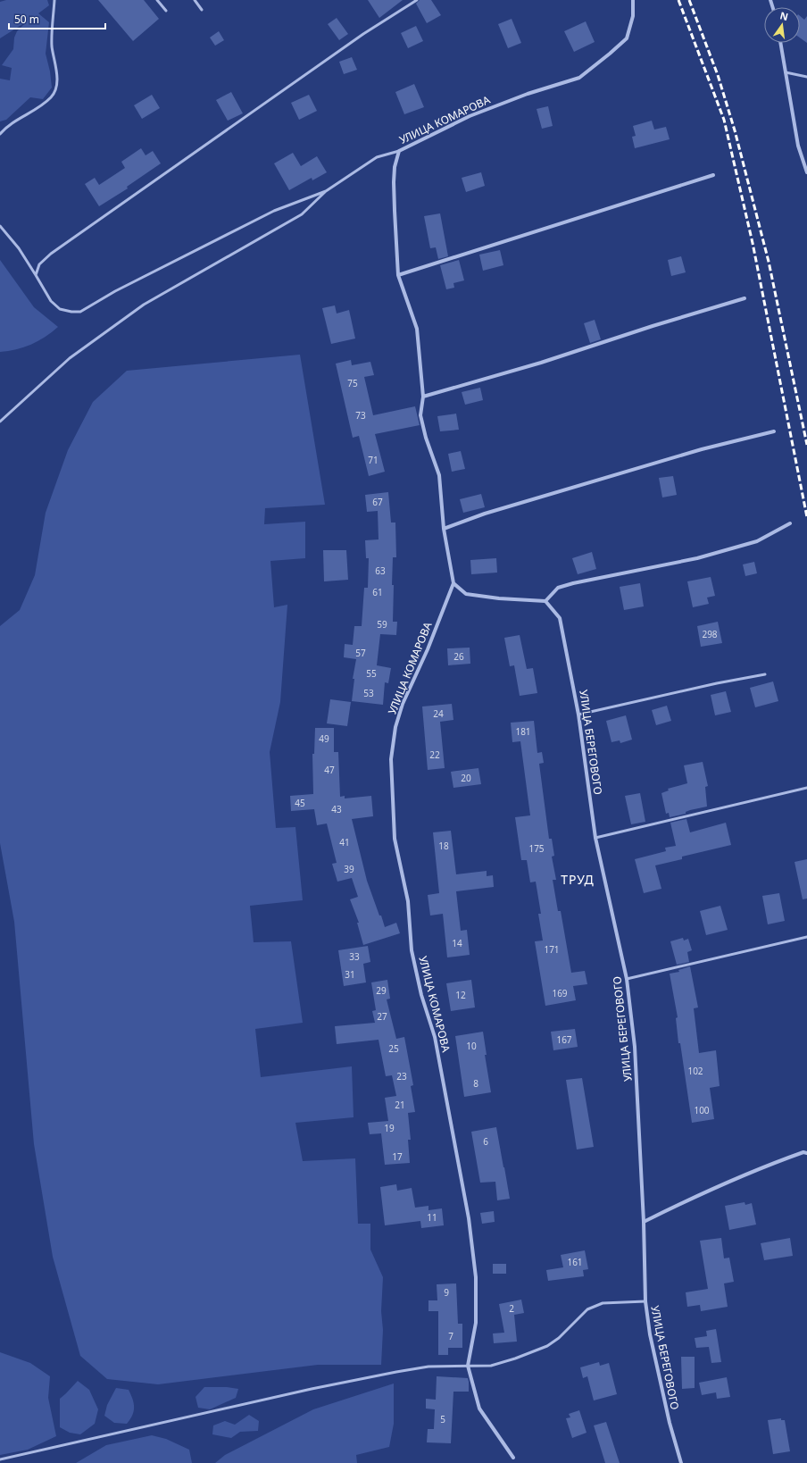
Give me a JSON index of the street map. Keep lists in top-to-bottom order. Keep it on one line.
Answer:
{"streets":{"street":["УЛИЦА КОМАРОВА","УЛИЦА БЕРЕГОВОГО"]},"districts":["ТРУД"],"house_numbers":["75","73","71","67","63","61","59","298","57","26","55","53","24","181","49","22","47","20","45","43","41","18","175","39","14","171","33","31","29","169","12","27","167","10","25","102","23","8","21","100","19","6","17","11","161","9","2","7","5"],"scale_bar":"50 m","north":"top"}
